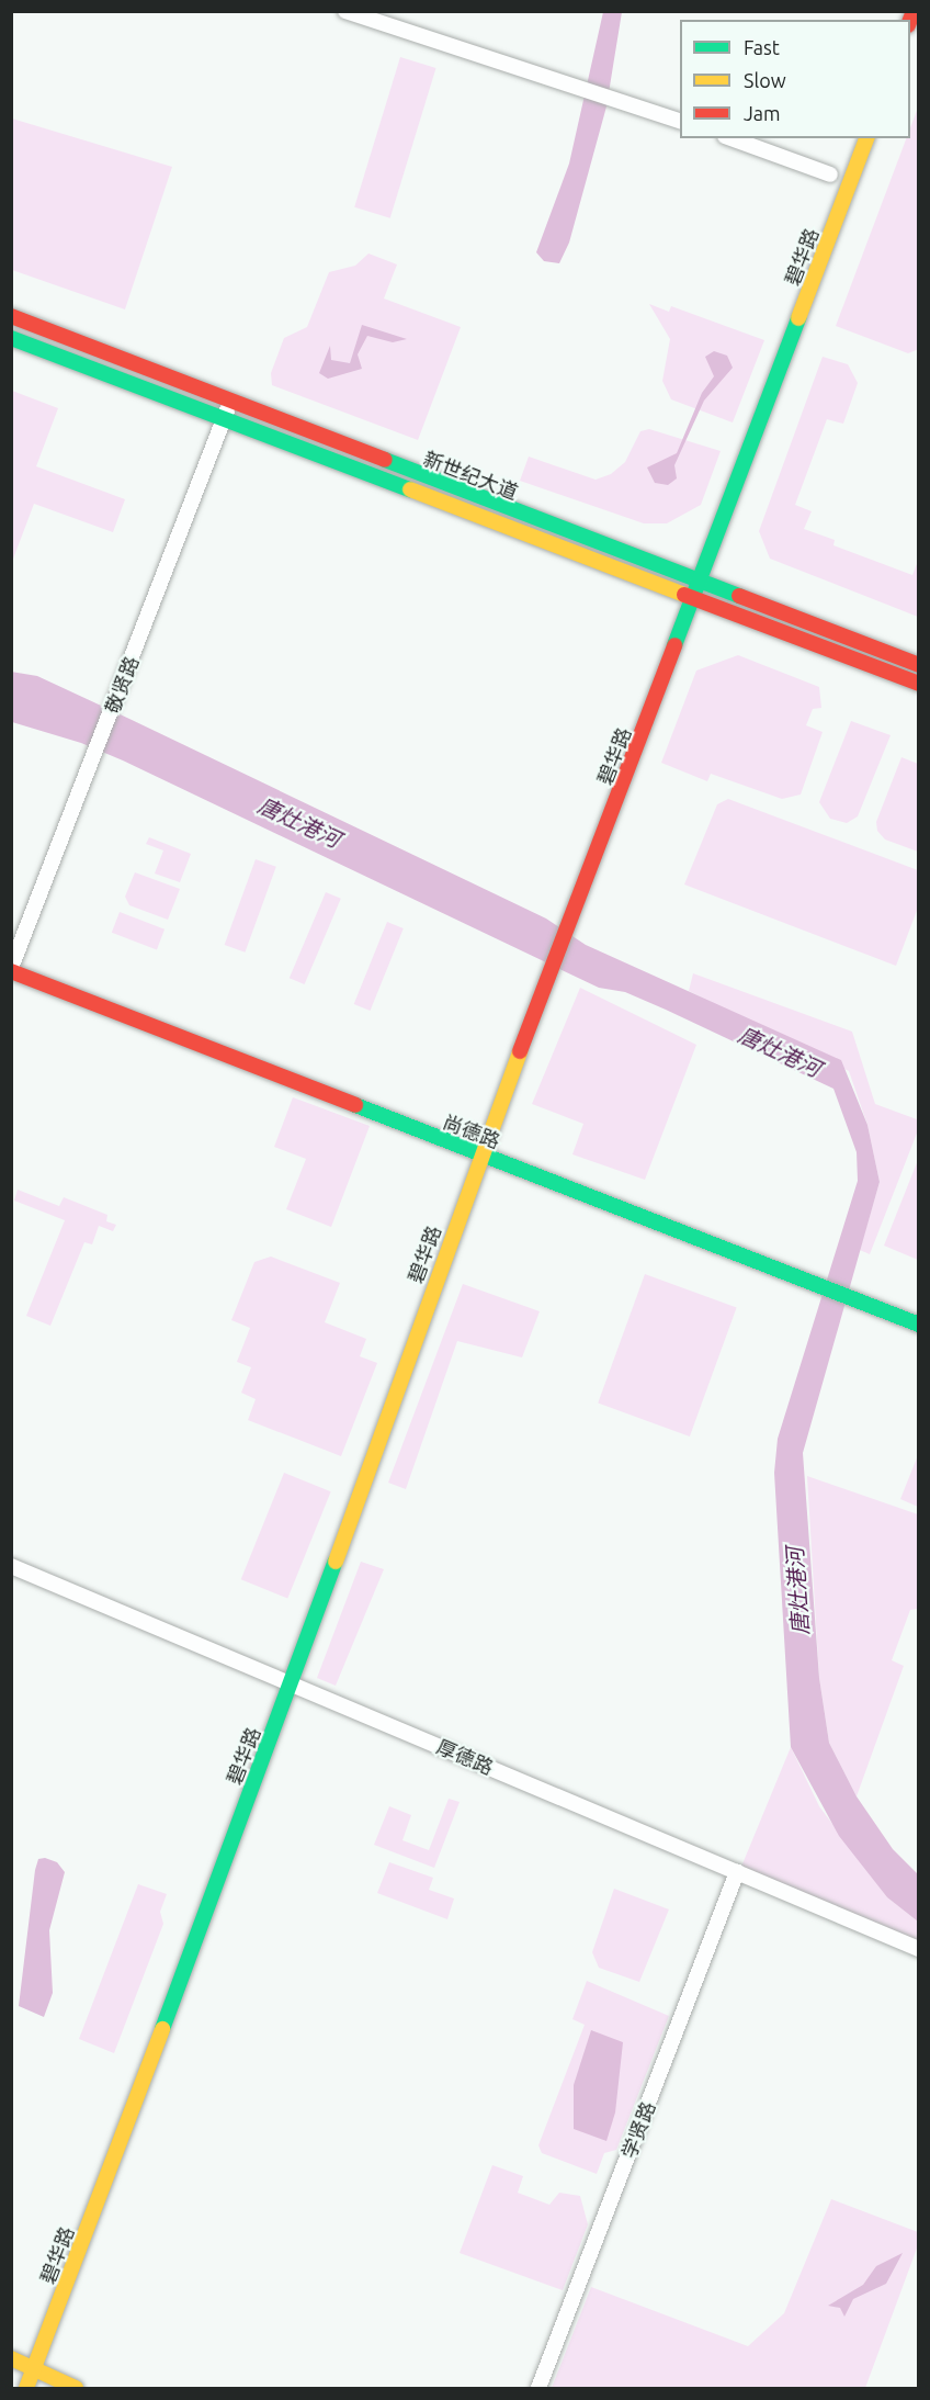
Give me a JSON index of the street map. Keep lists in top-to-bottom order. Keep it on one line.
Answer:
{"streets":{"street":["碧华路","新世纪大道","敬贤路","尚德路","厚德路","学贤路"]},"crossings":[["碧华路","新世纪大道"],["碧华路","尚德路"],["碧华路","厚德路"],["新世纪大道","敬贤路"],["敬贤路","尚德路"],["厚德路","学贤路"]],"water":["唐灶港河"],"legend":["Fast","Slow","Jam"]}
